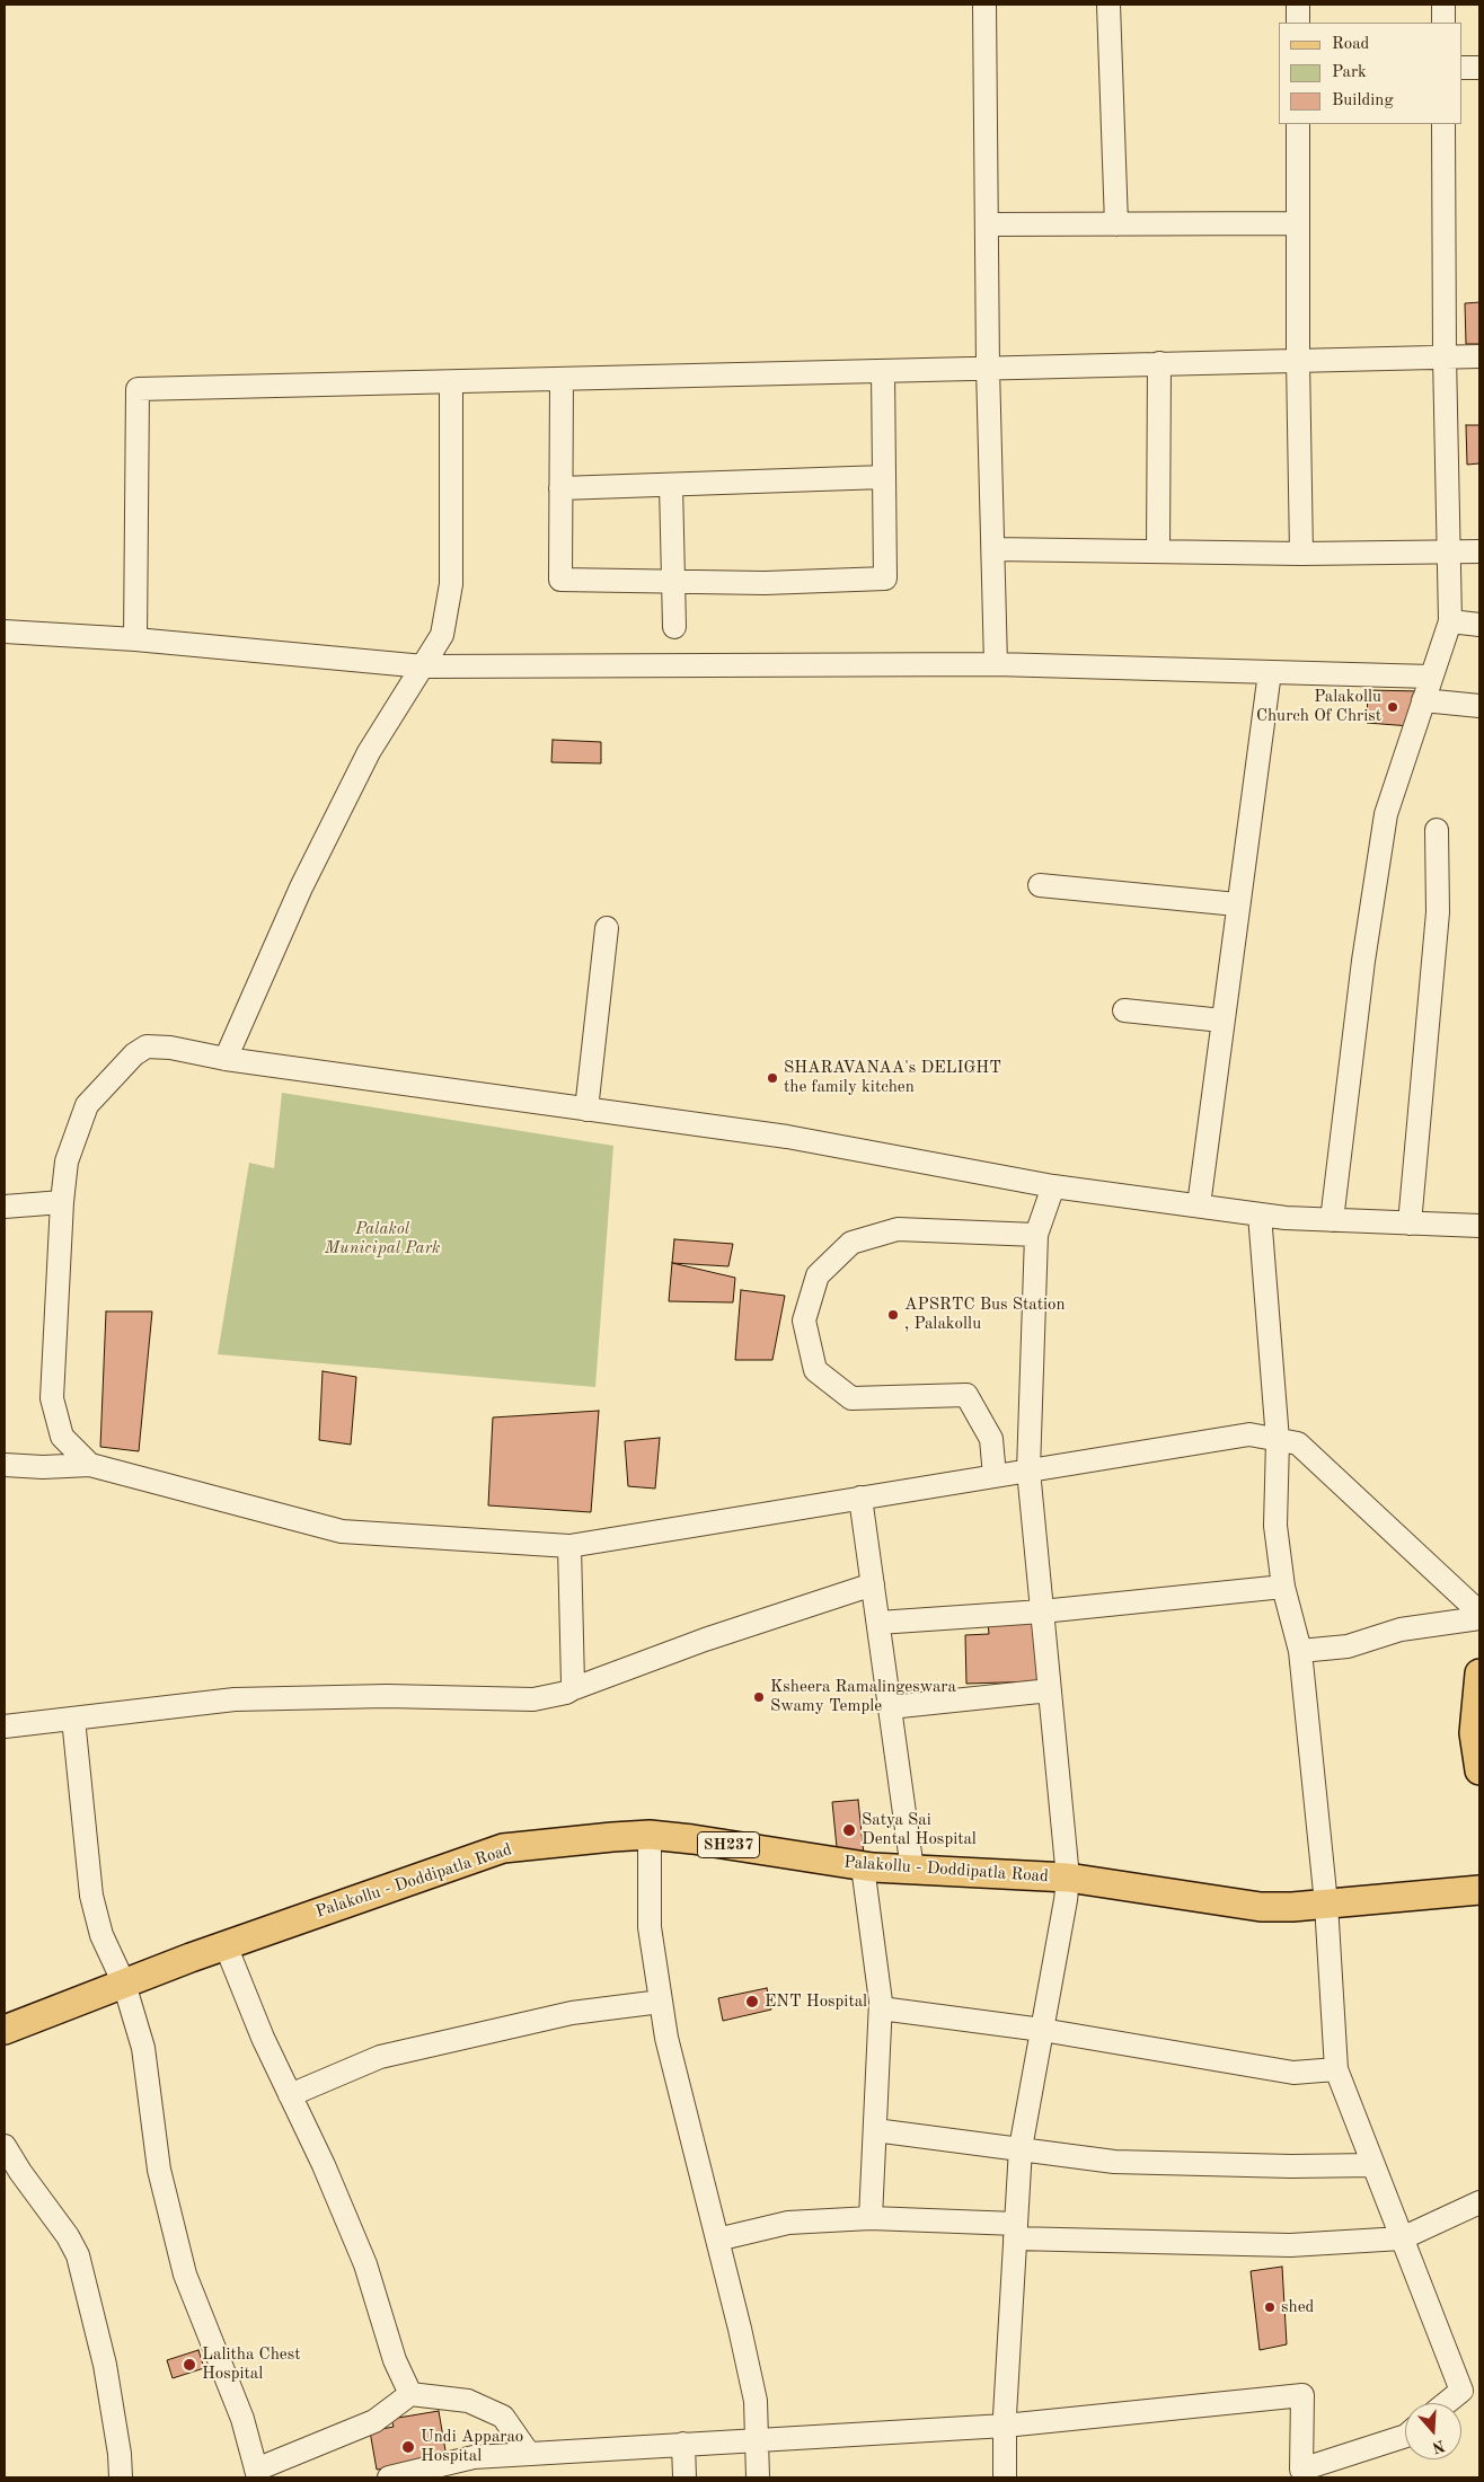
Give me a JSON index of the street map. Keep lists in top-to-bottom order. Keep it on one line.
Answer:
{"streets":{"main road":["SH237","Palakollu - Doddipatla Road"]},"parks":["Palakol Municipal Park"],"places":["Palakollu Church Of Christ","SHARAVANAA's DELIGHT the family kitchen","APSRTC Bus Station , Palakollu","Ksheera Ramalingeswara Swamy Temple","Satya Sai Dental Hospital","ENT Hospital","shed","Lalitha Chest Hospital","Undi Apparao Hospital"],"legend":["Road","Park","Building"],"north":"bottom"}
